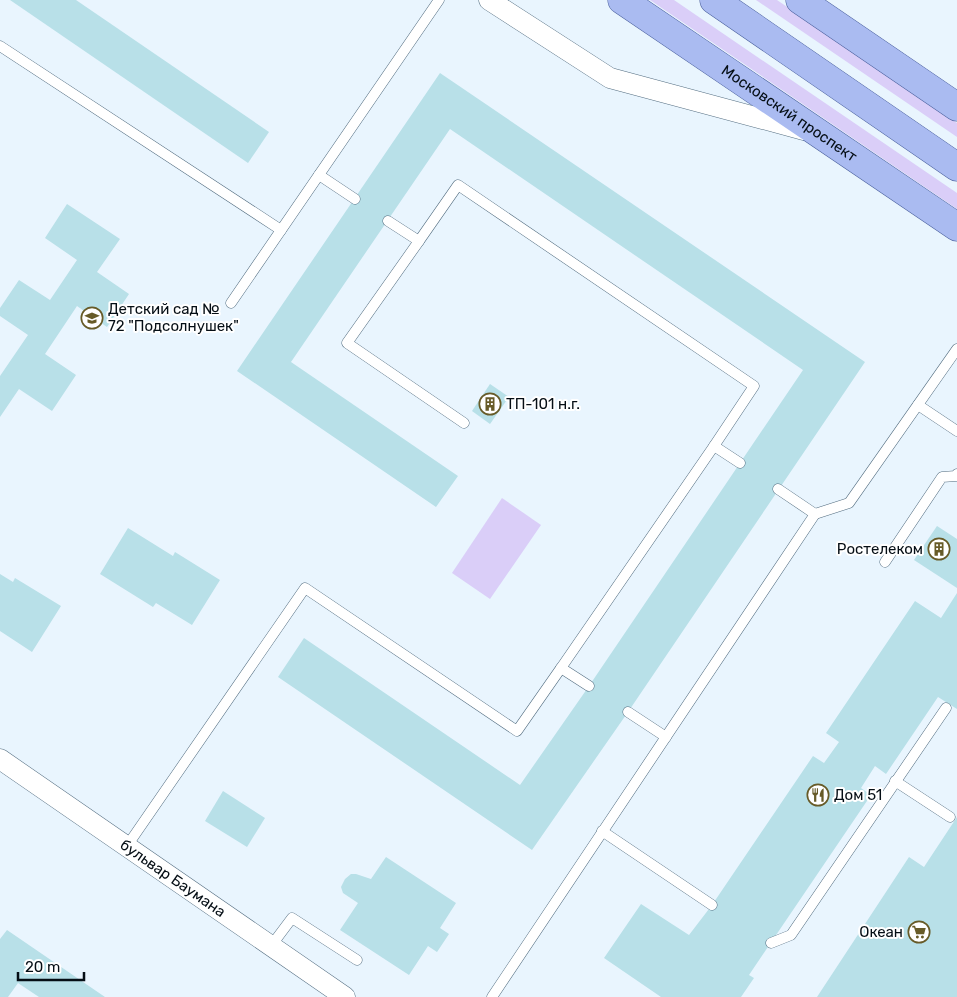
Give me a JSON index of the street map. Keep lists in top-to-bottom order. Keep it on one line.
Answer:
{"streets":{"main road":["Московский проспект"],"street":["бульвар Баумана"]},"places":{"school or university":["Детский сад № 72 \"Подсолнушек\""],"building":["ТП-101 н.г.","Ростелеком"],"restaurant":["Дом 51"],"supermarket":["Океан"]},"scale_bar":"20 m"}
